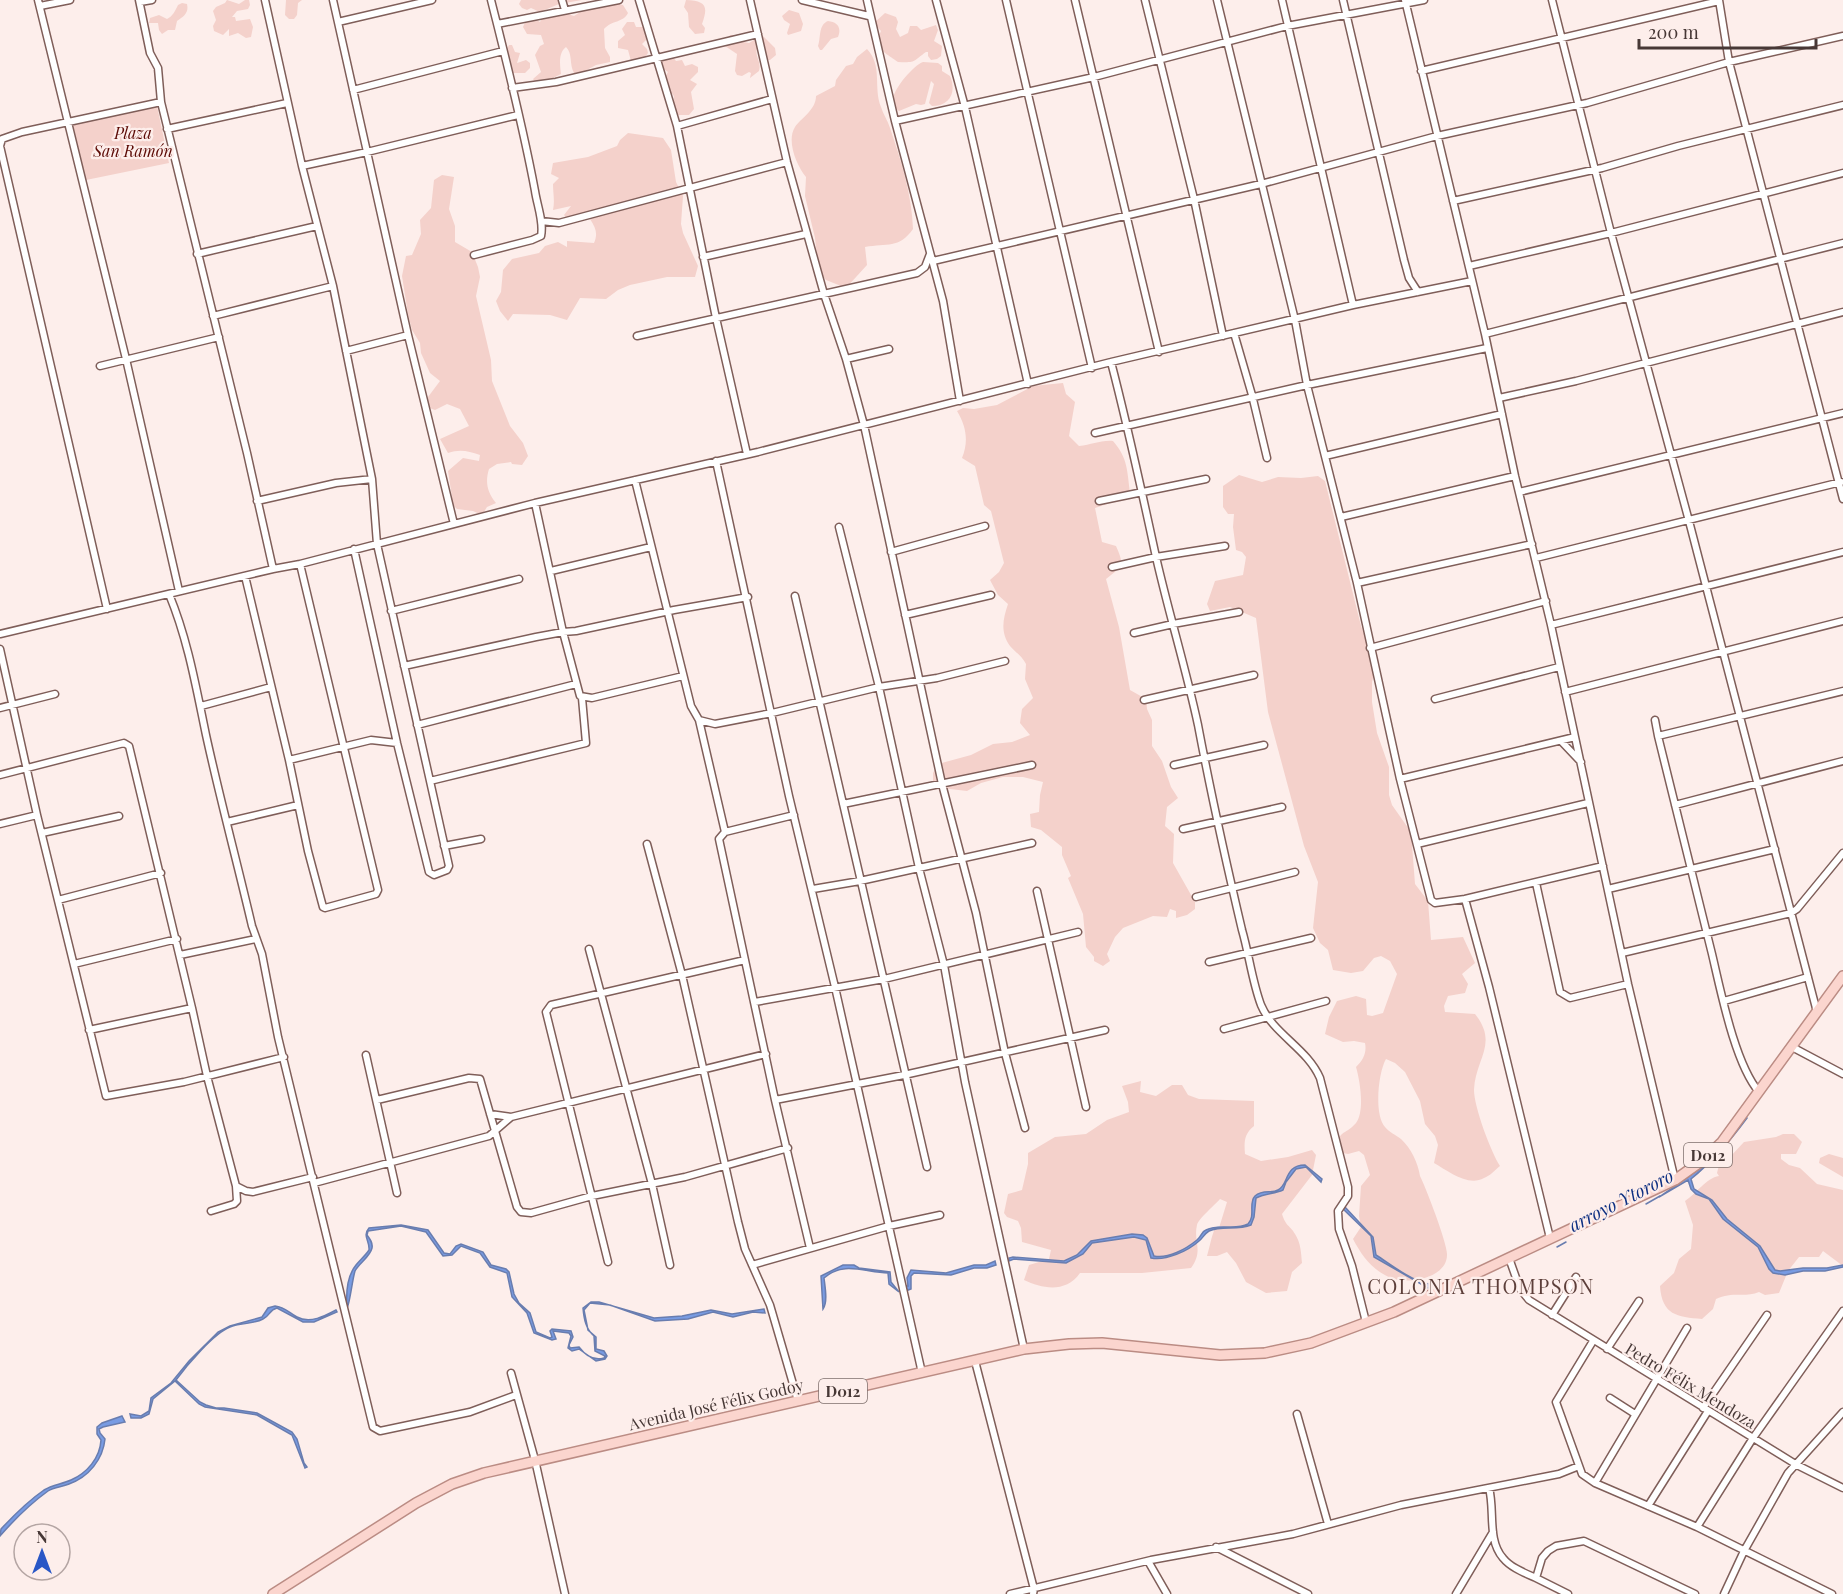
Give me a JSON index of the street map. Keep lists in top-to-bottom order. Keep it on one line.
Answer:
{"streets":{"main road":["D012","Avenida José Félix Godoy"],"street":["Pedro Félix Mendoza"]},"crossings":[["D012","Pedro Félix Mendoza"],["D012","Avenida José Félix Godoy"],["Pedro Félix Mendoza","Avenida José Félix Godoy"]],"districts":["COLONIA THOMPSON"],"water":["arroyo Ytororo"],"parks":["Plaza San Ramón"],"scale_bar":"200 m","north":"top"}
